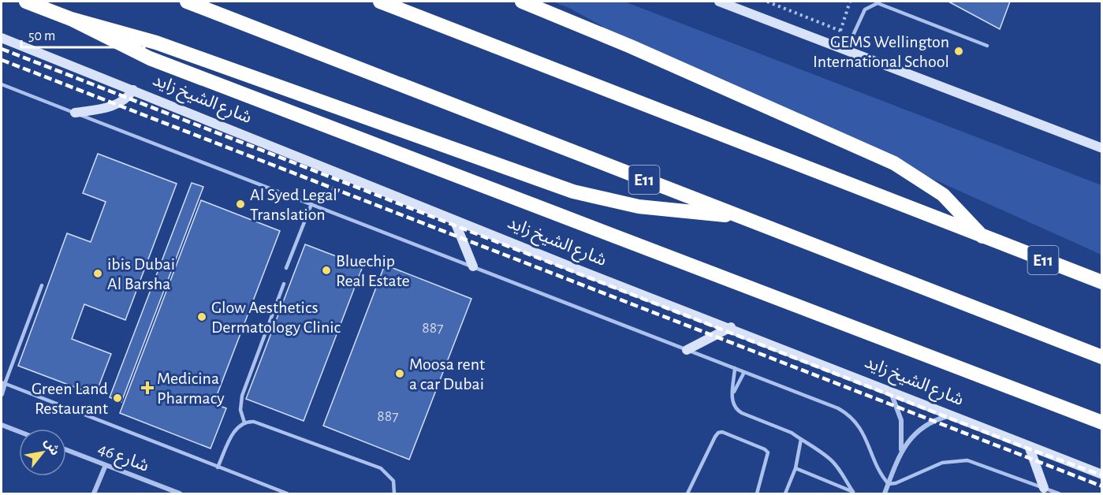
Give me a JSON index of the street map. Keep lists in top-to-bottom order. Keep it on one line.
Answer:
{"streets":{"highway":["E11"],"street":["شارع الشيخ زايد","شارع 46"]},"places":{"other":["GEMS Wellington International School","Al Syed Legal Translation","Bluechip Real Estate","ibis Dubai Al Barsha","Glow Aesthetics Dermatology Clinic","Moosa rent a car Dubai","Green Land Restaurant"],"health":["Medicina Pharmacy"]},"house_numbers":["887","887"],"scale_bar":"50 m","north":"top right"}
